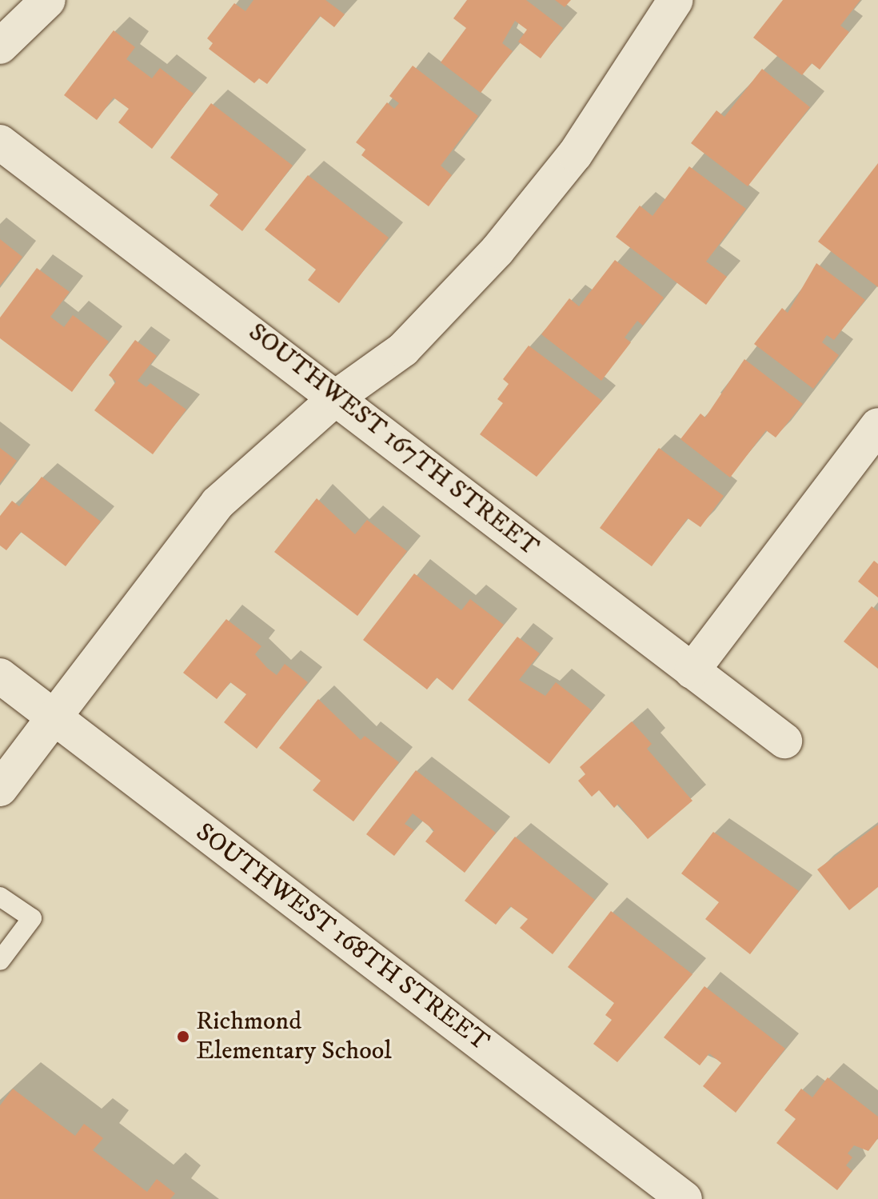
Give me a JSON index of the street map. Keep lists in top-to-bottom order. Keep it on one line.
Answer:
{"streets":{"street":["SOUTHWEST 167TH STREET","SOUTHWEST 168TH STREET"]},"places":["Richmond Elementary School"]}
